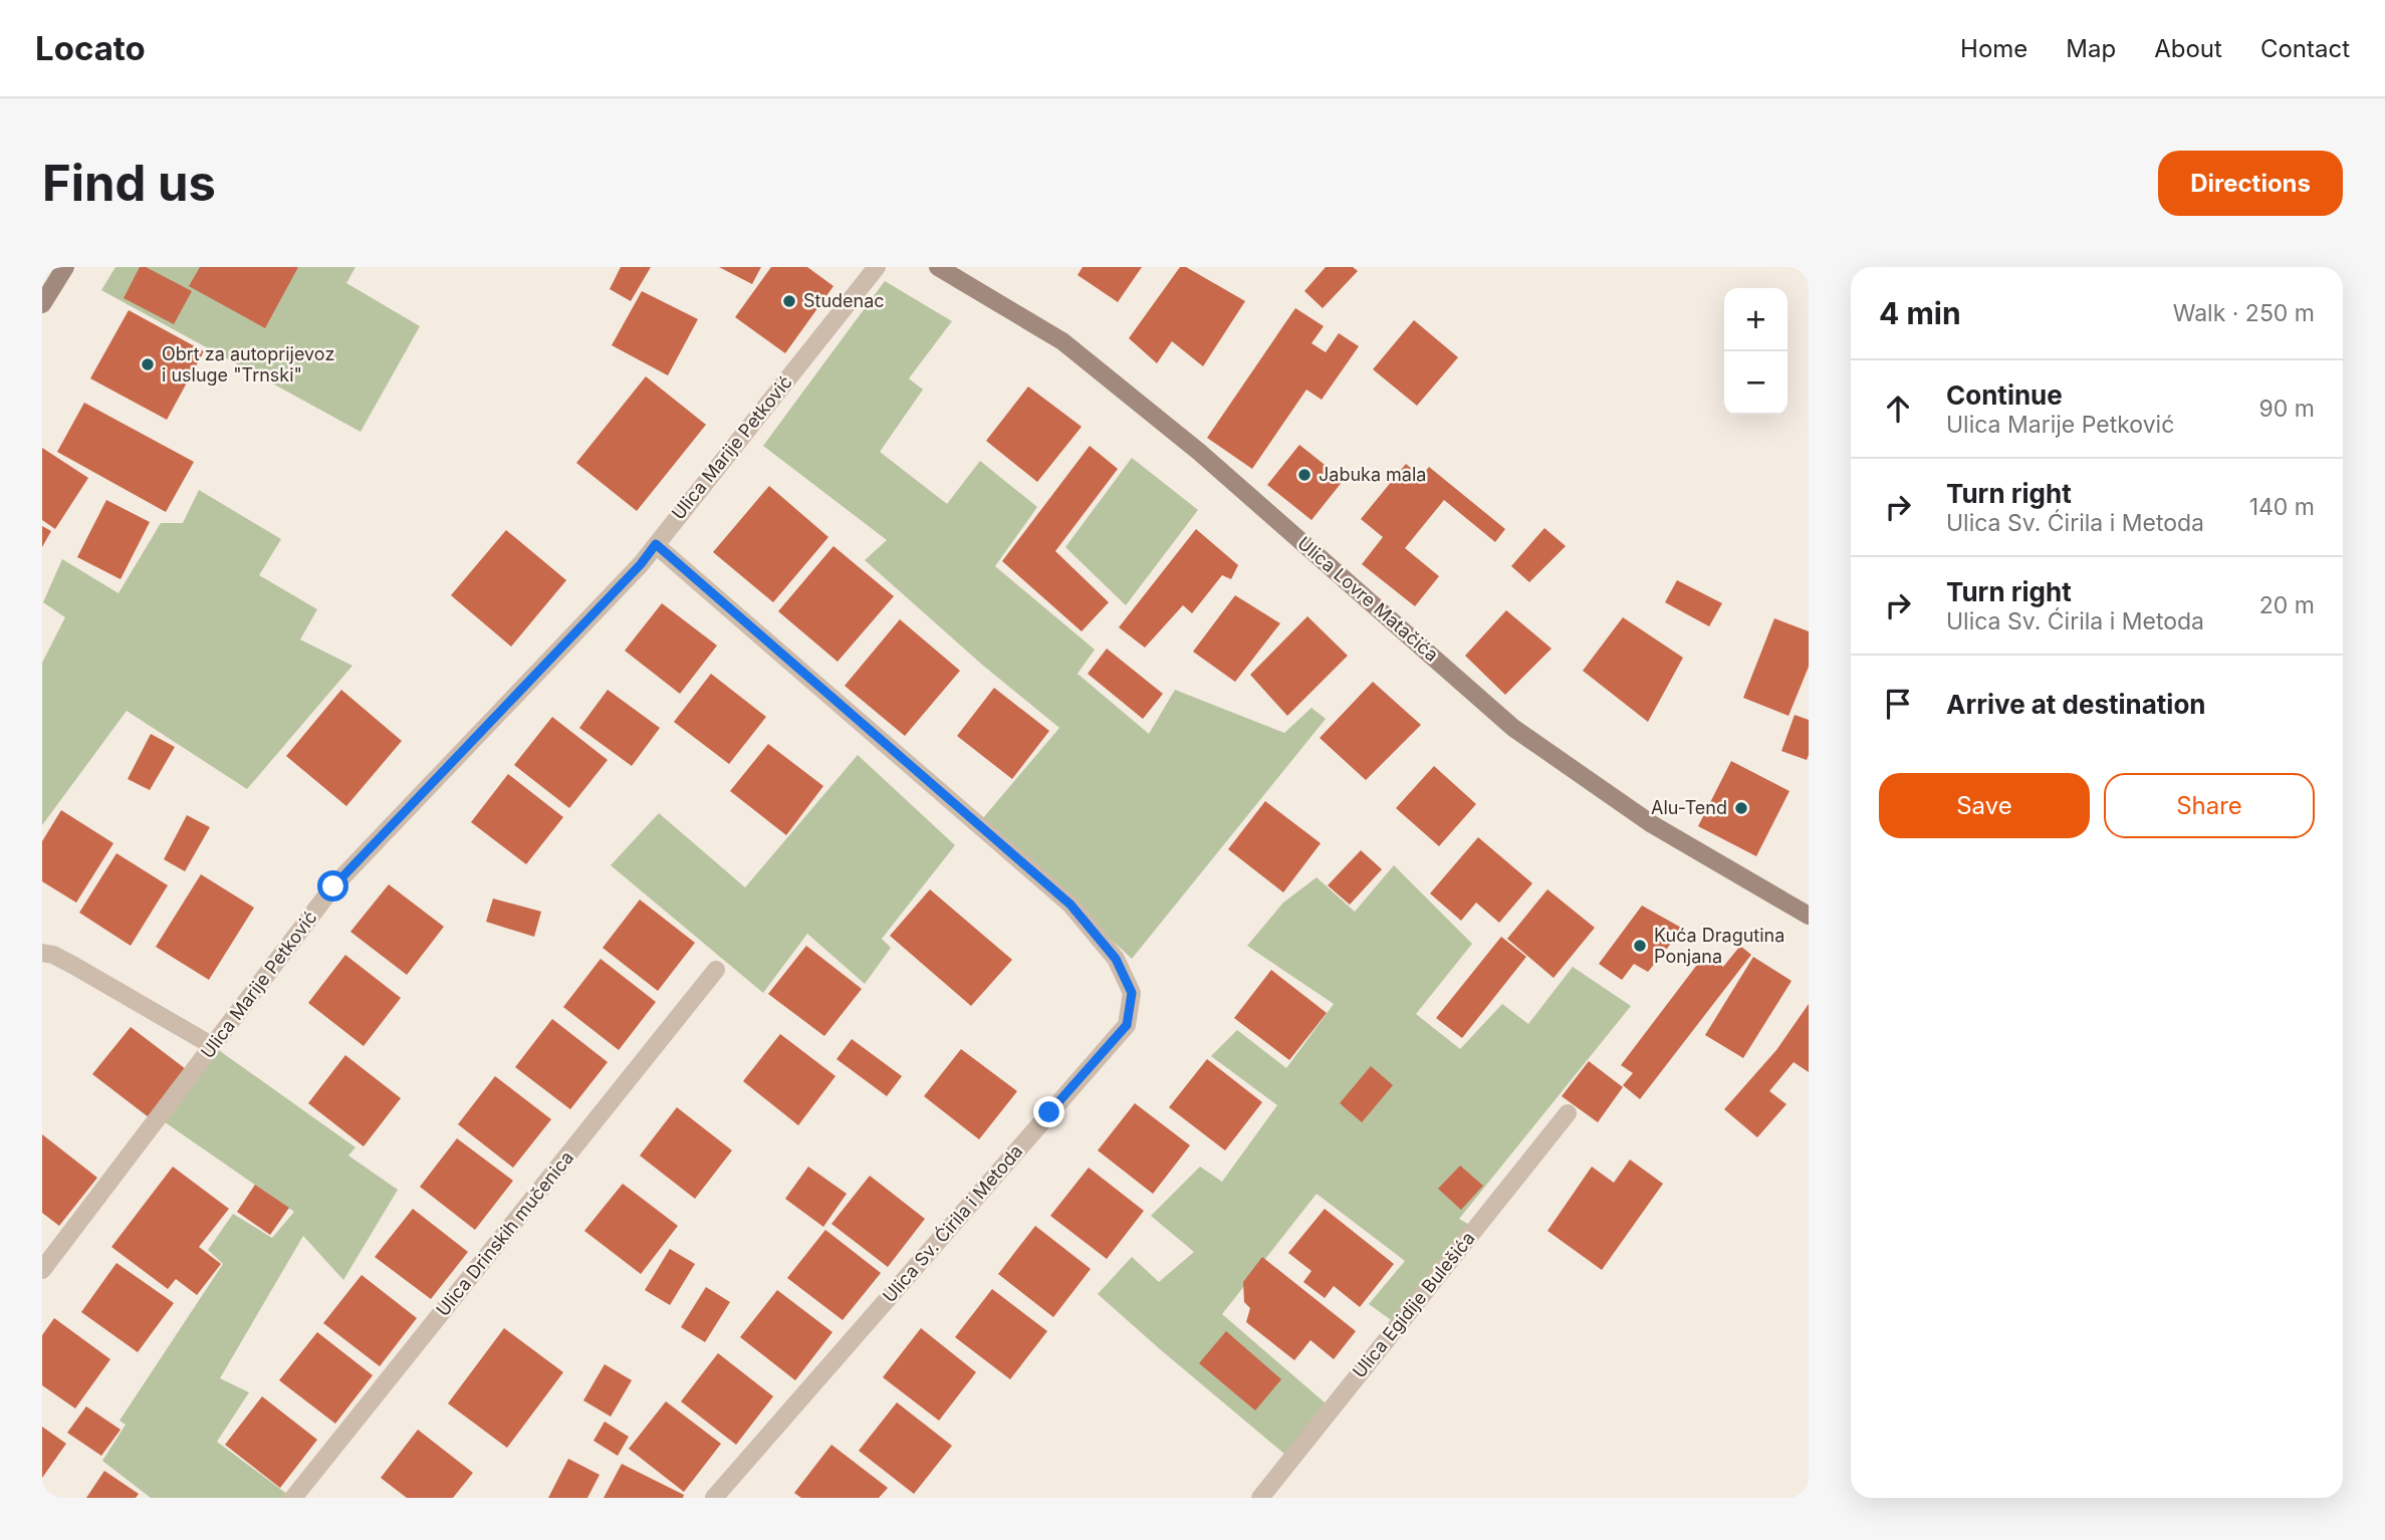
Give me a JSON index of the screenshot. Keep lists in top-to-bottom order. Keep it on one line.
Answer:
{"streets":{"main road":["Ulica Lovre Matačića"],"street":["Ulica Marije Petković","Ulica Sv. Ćirila i Metoda","Ulica Drinskih mučenica","Ulica Egidije Bulešića"]},"crossings":[["Ulica Marije Petković","Ulica Sv. Ćirila i Metoda"]],"places":["Studenac","Obrt za autoprijevoz i usluge \"Trnski\"","Jabuka mala","Alu-Tend","Kuća Dragutina Ponjana"],"page":{"header":"Locato","nav":["Home","Map","About","Contact"],"buttons":["Directions",["Save","Share"]],"title":"Find us","heading":["4 min","Walk · 250 m"],"map_buttons":["+","−"],"list":[["Continue","Ulica Marije Petković","90 m"],["Turn right","Ulica Sv. Ćirila i Metoda","140 m"],["Turn right","Ulica Sv. Ćirila i Metoda","20 m"],"Arrive at destination"]}}
